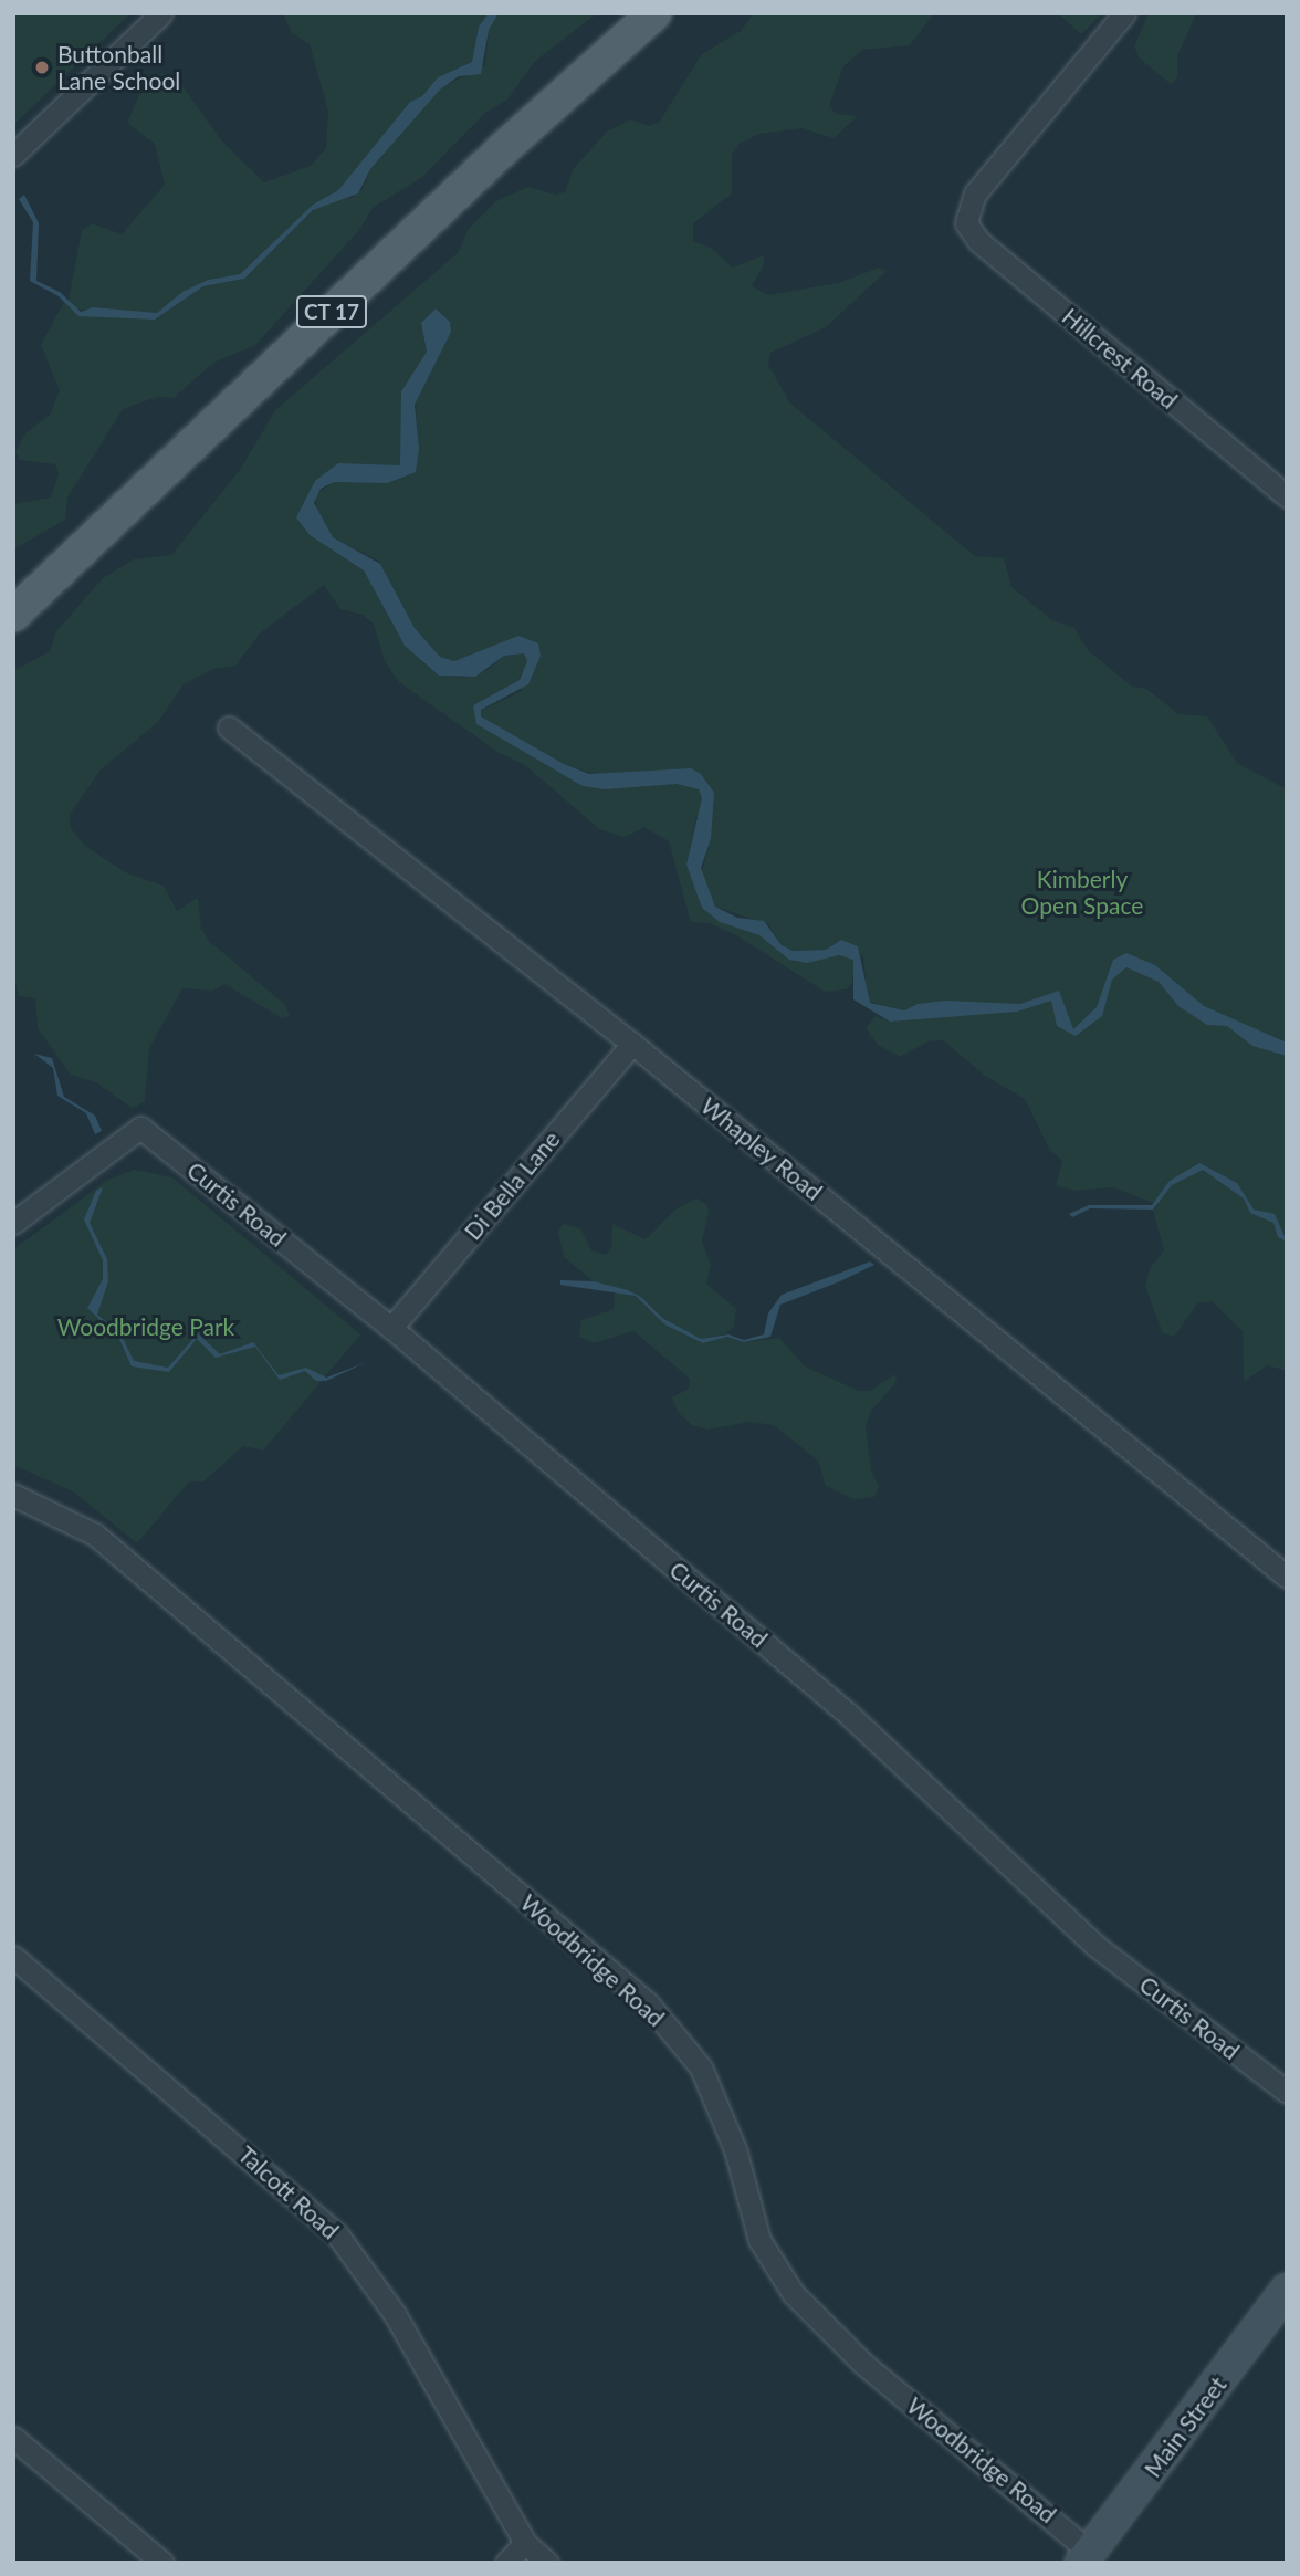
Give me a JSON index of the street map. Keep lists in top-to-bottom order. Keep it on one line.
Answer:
{"streets":{"main road":["CT 17","Main Street"],"street":["Hillcrest Road","Whapley Road","Di Bella Lane","Curtis Road","Woodbridge Road","Talcott Road"]},"crossings":[["Whapley Road","Di Bella Lane"],["Di Bella Lane","Curtis Road"],["Woodbridge Road","Main Street"]],"parks":["Kimberly Open Space","Woodbridge Park"],"places":["Buttonball Lane School"]}
